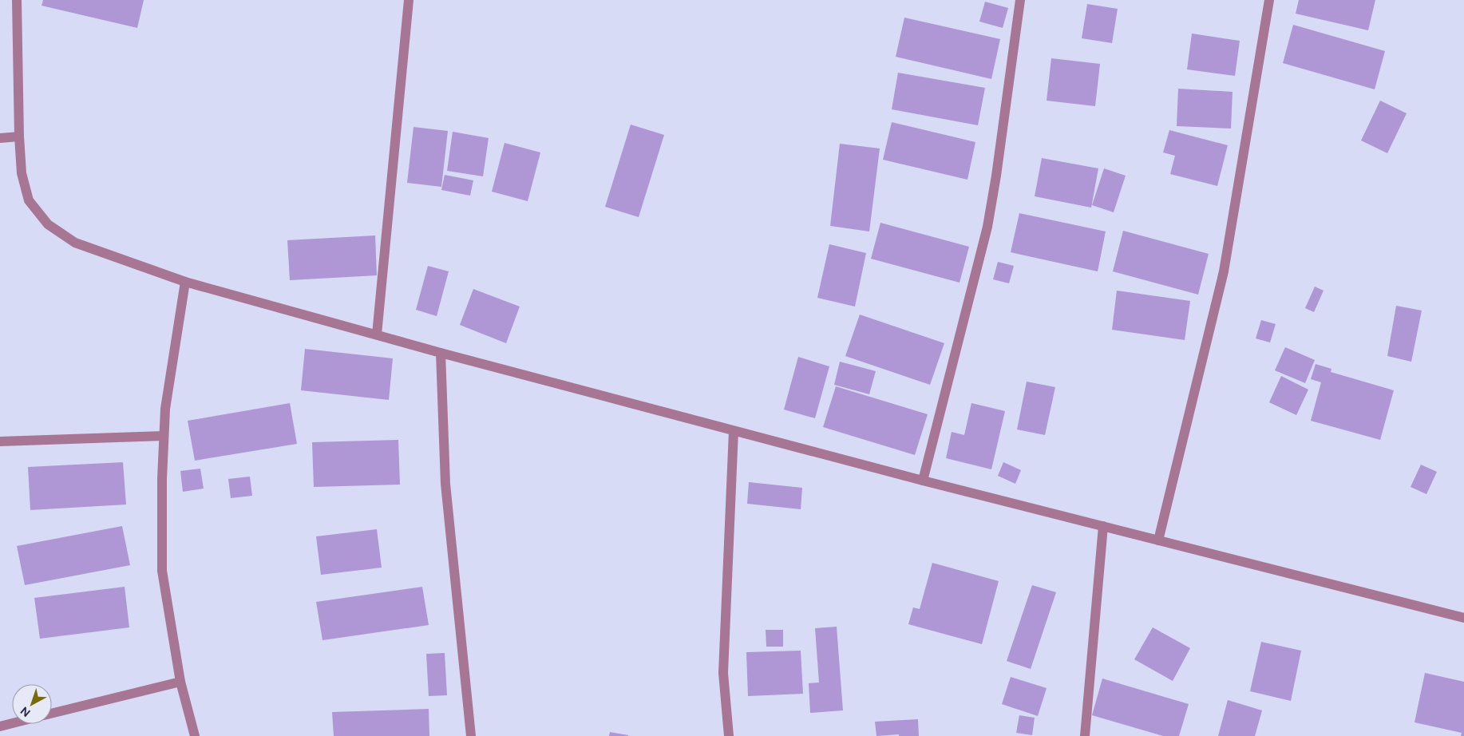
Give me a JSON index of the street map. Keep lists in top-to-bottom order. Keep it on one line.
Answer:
{"north":"bottom left"}
